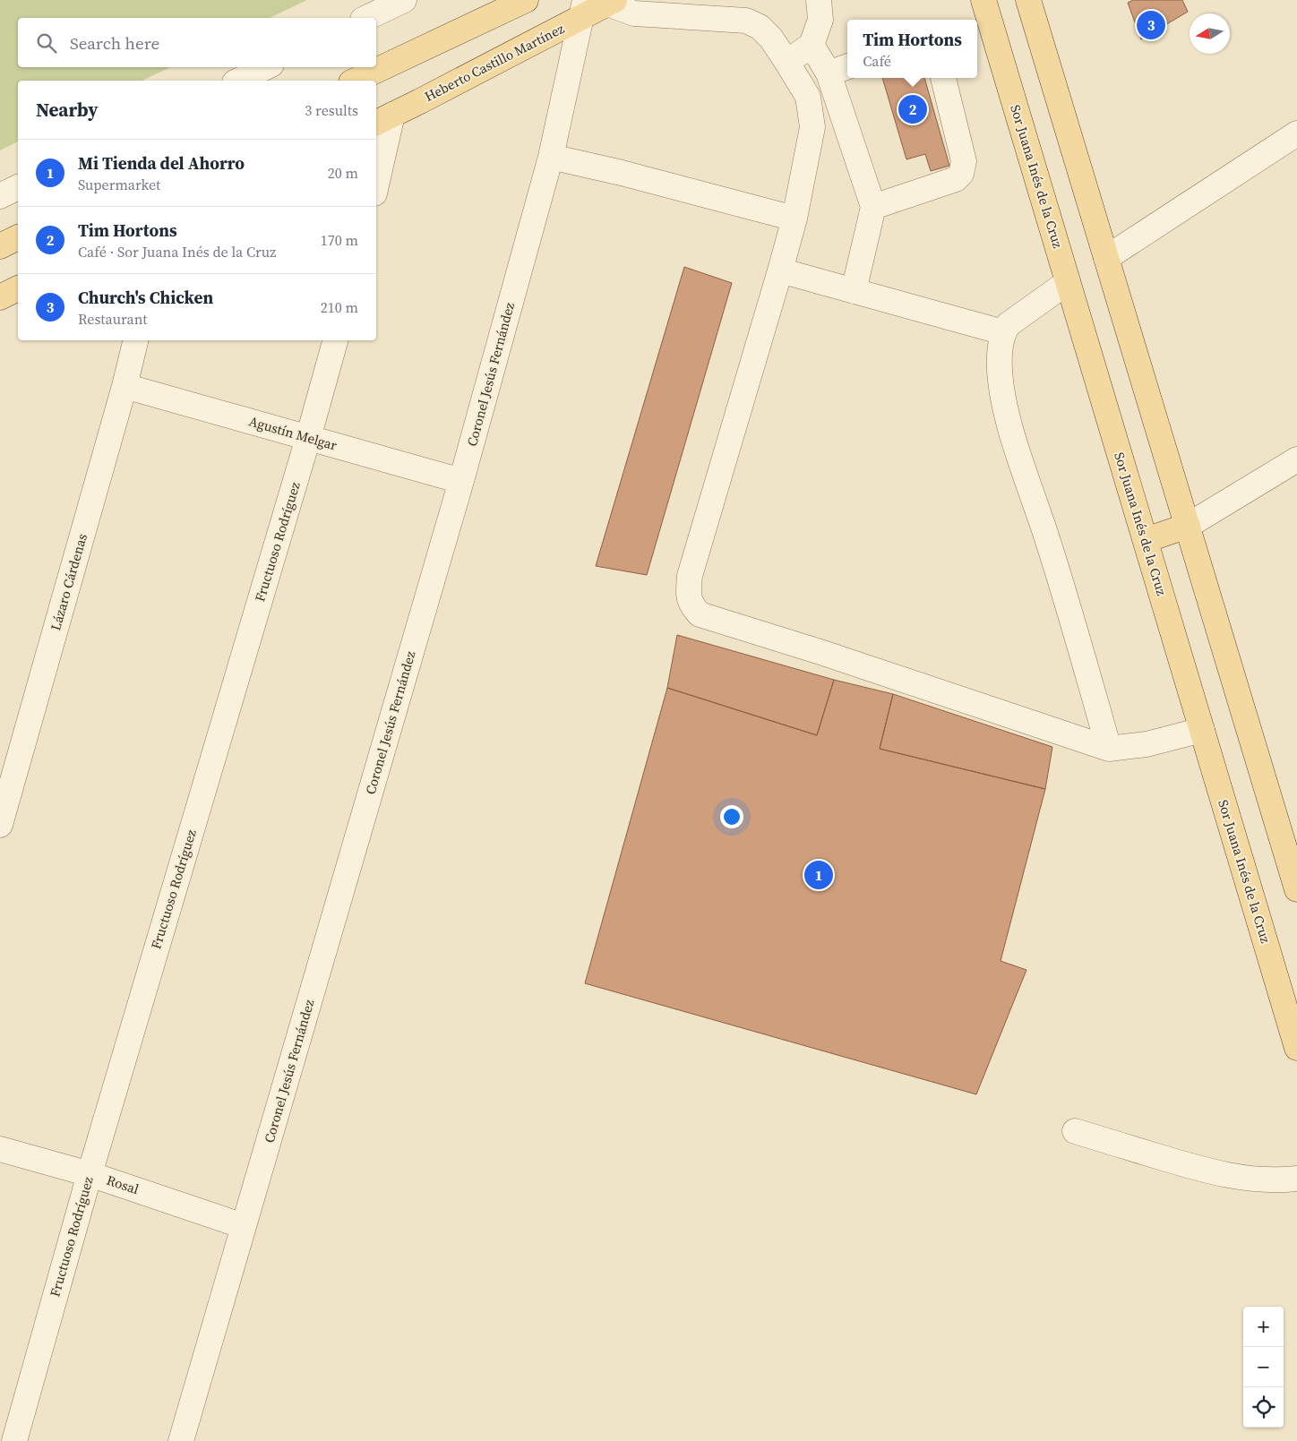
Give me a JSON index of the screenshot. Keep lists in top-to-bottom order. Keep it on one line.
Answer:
{"streets":{"main road":["Heberto Castillo Martínez","Sor Juana Inés de la Cruz"],"street":["Coronel Jesús Fernández","Agustín Melgar","Fructuoso Rodríguez","Lázaro Cárdenas","Rosal"]},"crossings":[["Heberto Castillo Martínez","Coronel Jesús Fernández"],["Coronel Jesús Fernández","Agustín Melgar"],["Coronel Jesús Fernández","Rosal"],["Agustín Melgar","Fructuoso Rodríguez"],["Agustín Melgar","Lázaro Cárdenas"],["Fructuoso Rodríguez","Rosal"]],"north":"left","page":{"pins":["3","2","1"],"search":"Search here","popup":["Tim Hortons","Café"],"heading":["Nearby","3 results"],"list":[{"mark":"1","name":"Mi Tienda del Ahorro","note":"Supermarket","value":"20 m"},{"mark":"2","name":"Tim Hortons","note":"Café · Sor Juana Inés de la Cruz","value":"170 m"},{"mark":"3","name":"Church's Chicken","note":"Restaurant","value":"210 m"}],"map_buttons":["+","−"]}}
